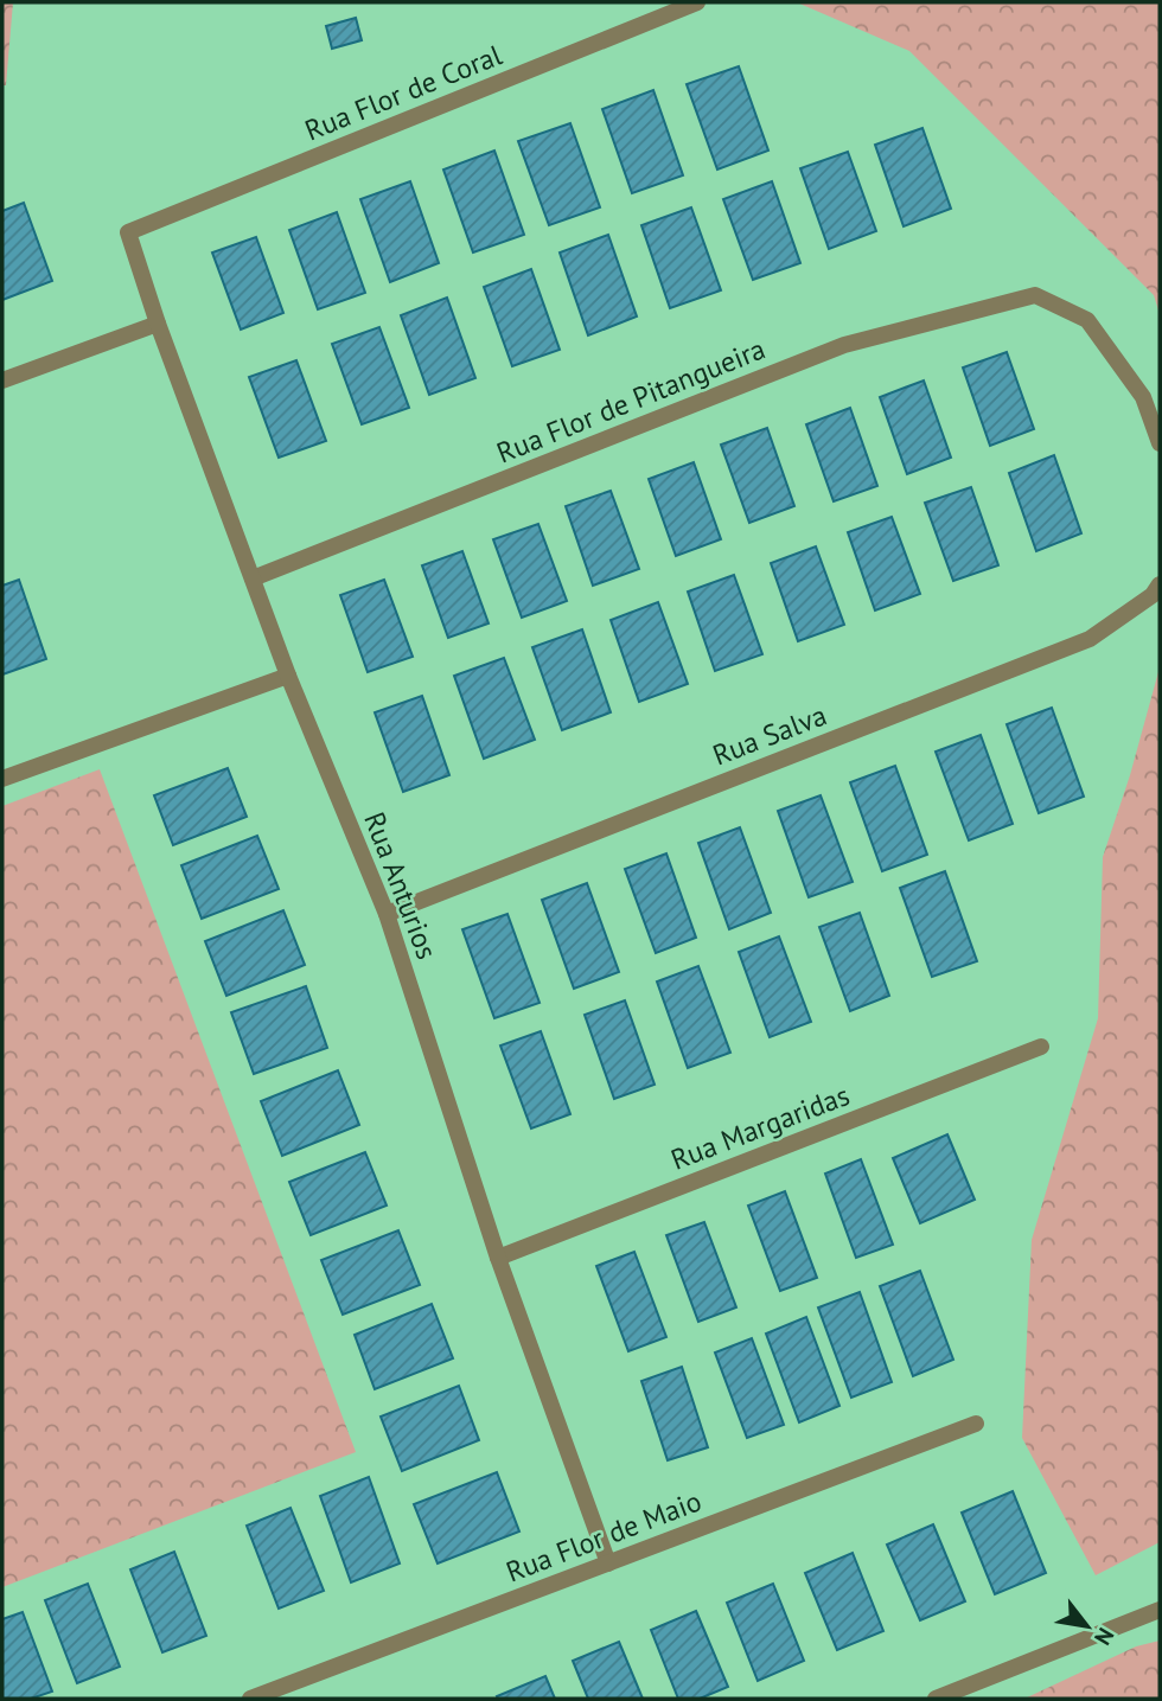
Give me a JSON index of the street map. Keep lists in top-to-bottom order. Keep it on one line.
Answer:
{"streets":{"street":["Rua Flor de Coral","Rua Flor de Pitangueira","Rua Salva","Rua Anturios","Rua Margaridas","Rua Flor de Maio"]},"crossings":[["Rua Flor de Coral","Rua Anturios"],["Rua Flor de Pitangueira","Rua Anturios"],["Rua Salva","Rua Anturios"],["Rua Anturios","Rua Margaridas"],["Rua Anturios","Rua Flor de Maio"]],"north":"bottom right"}
